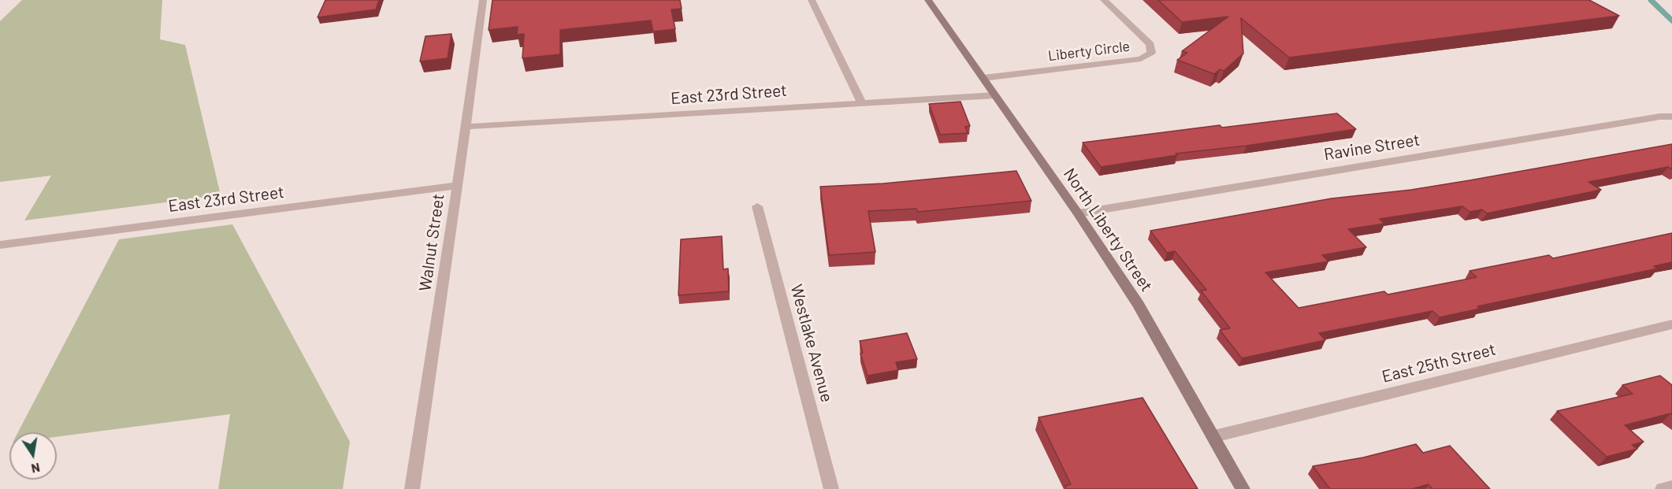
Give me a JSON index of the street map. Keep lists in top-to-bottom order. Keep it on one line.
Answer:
{"streets":{"street":["Liberty Circle","East 23rd Street","Ravine Street","North Liberty Street","Walnut Street","Westlake Avenue","East 25th Street"]},"crossings":[["Liberty Circle","North Liberty Street"],["East 23rd Street","North Liberty Street"],["East 23rd Street","Walnut Street"],["Ravine Street","North Liberty Street"],["North Liberty Street","East 25th Street"]],"north":"bottom"}
